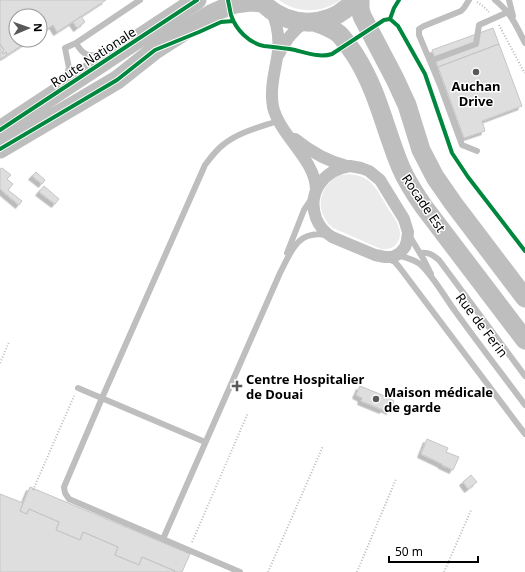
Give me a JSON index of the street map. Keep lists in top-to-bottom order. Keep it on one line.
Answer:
{"streets":{"main road":["Route Nationale","Rocade Est"],"lane":["Rue de Ferin"]},"places":{"other":["Auchan Drive","Maison médicale de garde"],"health":["Centre Hospitalier de Douai"]},"scale_bar":"50 m","north":"right"}
